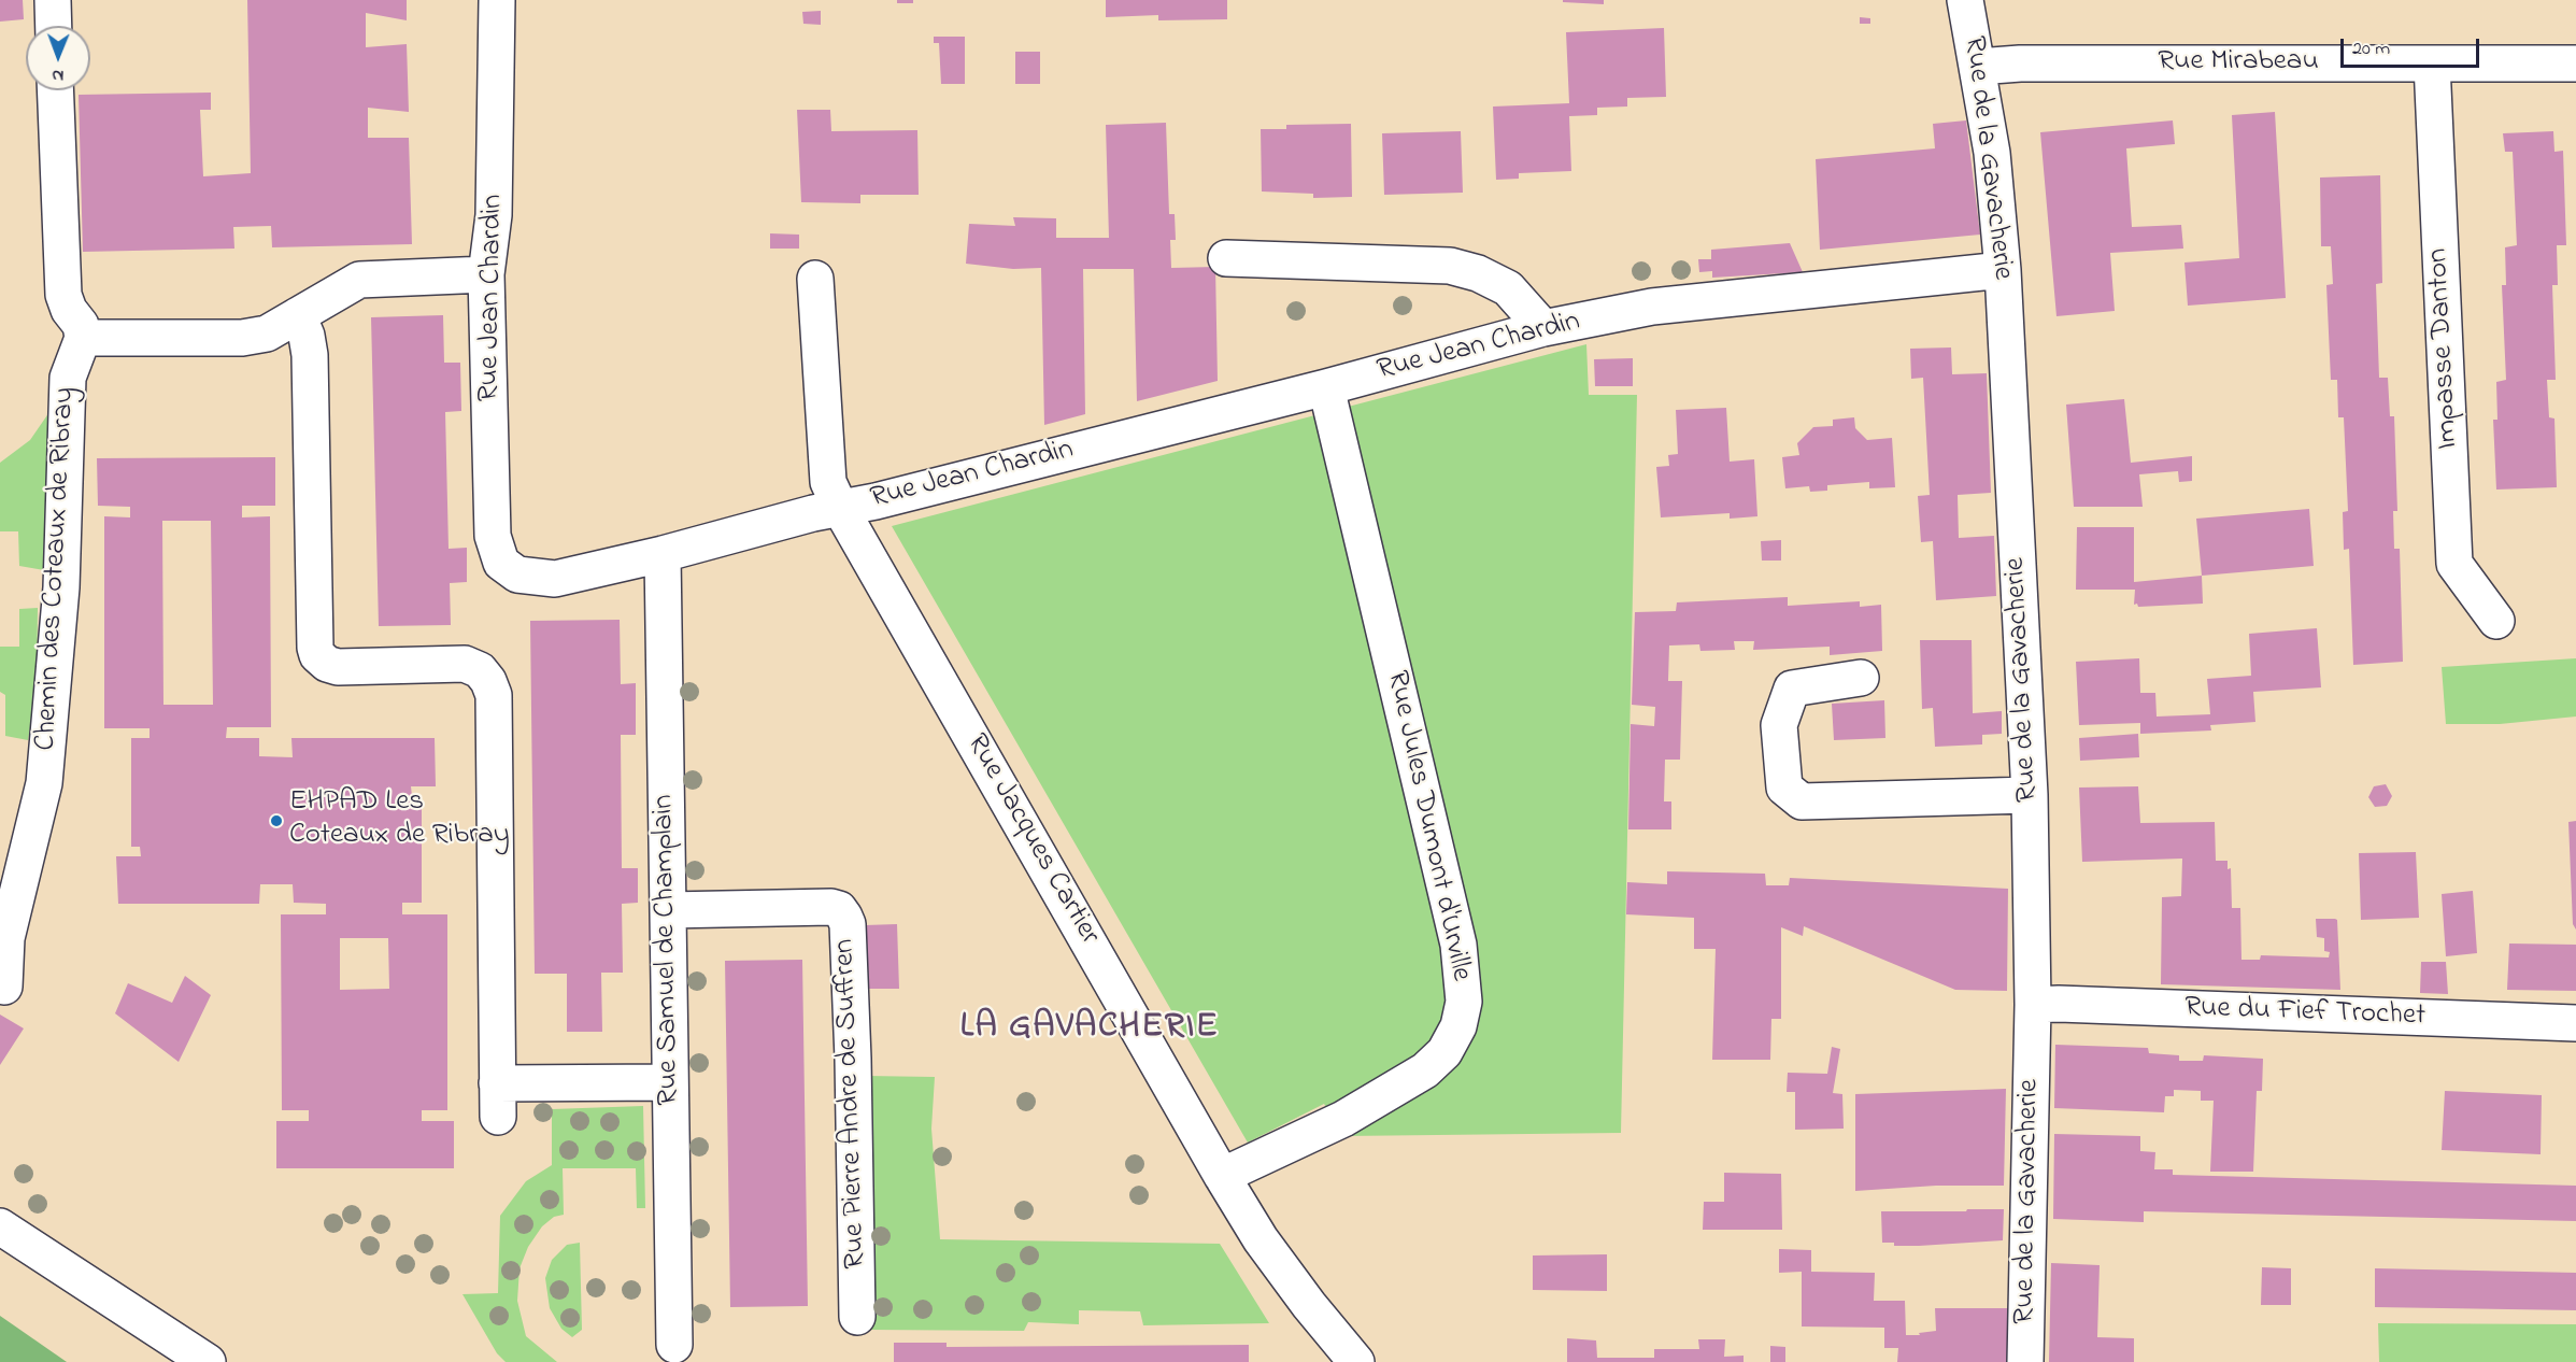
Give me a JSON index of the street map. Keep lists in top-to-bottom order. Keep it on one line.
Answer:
{"streets":{"street":["Rue Mirabeau","Rue de la Gavacherie","Rue Jean Chardin","Impasse Danton","Chemin des Coteaux de Ribray","Rue Jules Dumont d'Urville","Rue Jacques Cartier","Rue Samuel de Champlain","Rue du Fief Trochet","Rue Pierre Andre de Suffren"]},"crossings":[["Rue Mirabeau","Rue de la Gavacherie"],["Rue Mirabeau","Impasse Danton"],["Rue de la Gavacherie","Rue Jean Chardin"],["Rue de la Gavacherie","Rue du Fief Trochet"],["Rue Jean Chardin","Rue Jules Dumont d'Urville"],["Rue Jean Chardin","Rue Jacques Cartier"],["Rue Jean Chardin","Rue Samuel de Champlain"],["Rue Jules Dumont d'Urville","Rue Jacques Cartier"],["Rue Samuel de Champlain","Rue Pierre Andre de Suffren"]],"districts":["LA GAVACHERIE"],"places":["EHPAD Les Coteaux de Ribray"],"scale_bar":"20 m","north":"bottom"}
